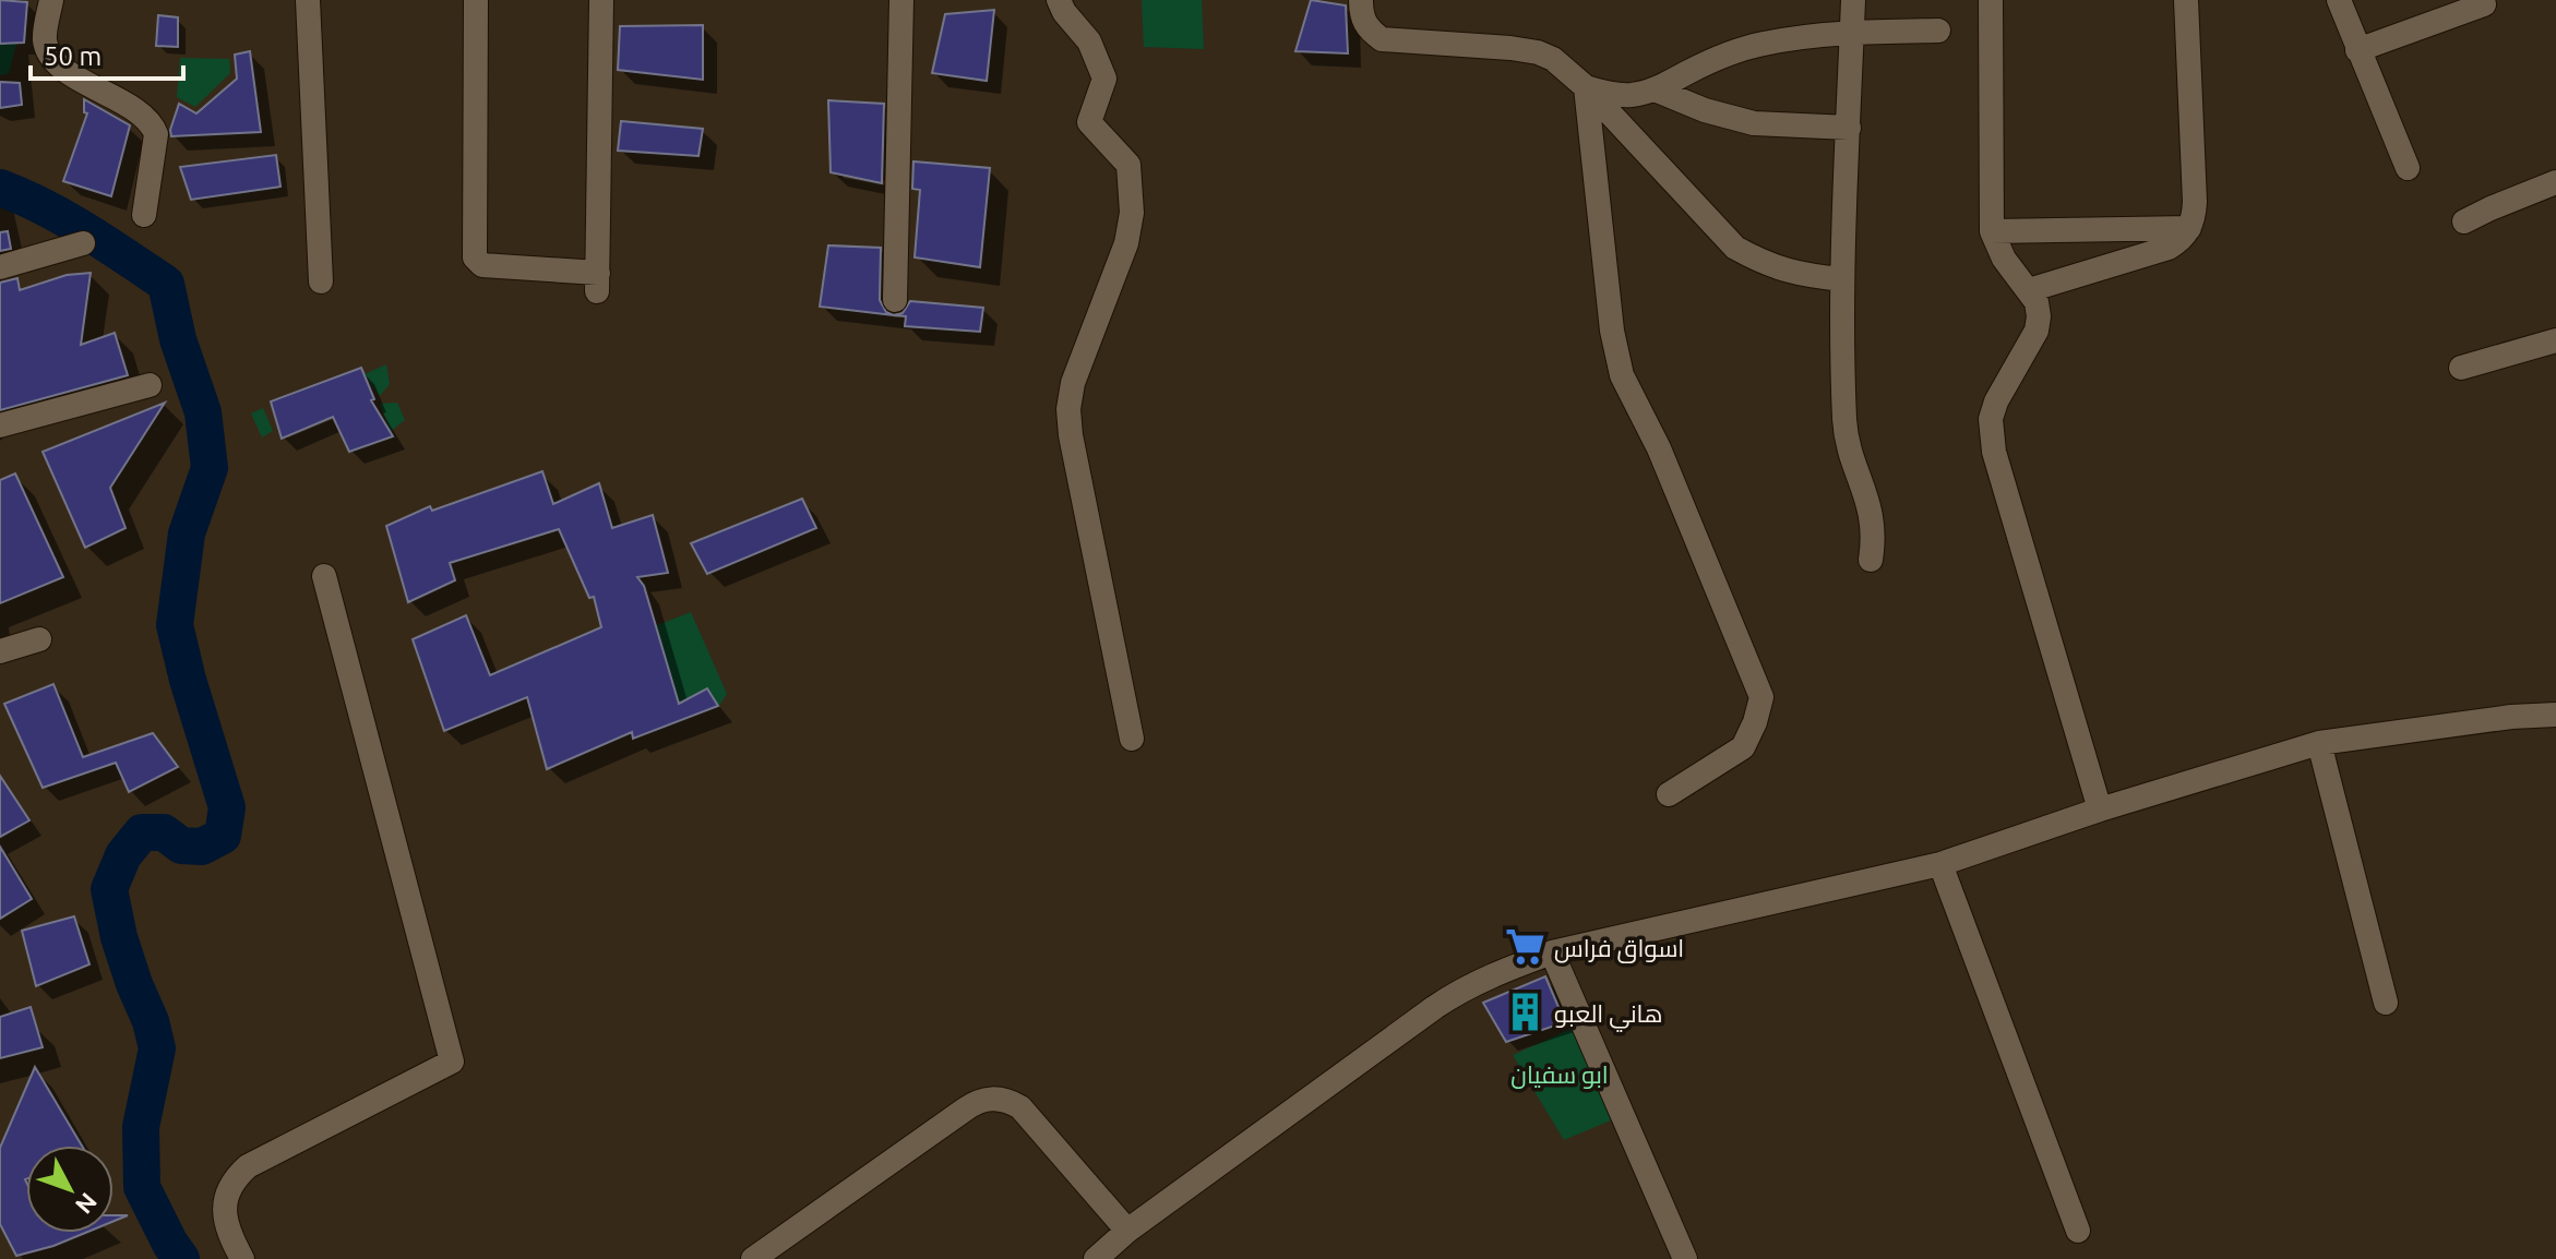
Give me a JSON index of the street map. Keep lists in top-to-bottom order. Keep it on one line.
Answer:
{"parks":["ابو سفيان"],"places":{"supermarket":["اسواق فراس"],"building":["هاني العبو"]},"scale_bar":"50 m","north":"bottom right"}
